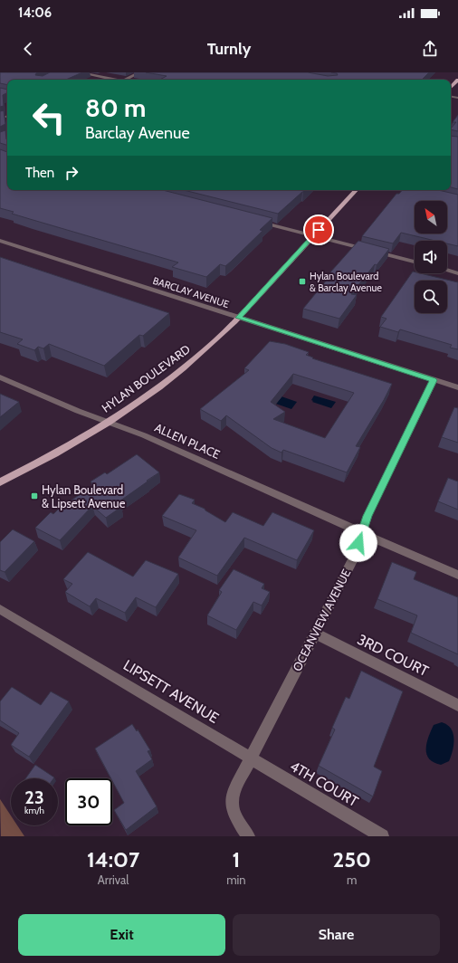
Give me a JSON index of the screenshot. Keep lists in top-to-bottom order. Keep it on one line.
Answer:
{"streets":{"main road":["HYLAN BOULEVARD"],"street":["BARCLAY AVENUE","ALLEN PLACE","OCEANVIEW AVENUE","3RD COURT","LIPSETT AVENUE","4TH COURT"]},"crossings":[["BARCLAY AVENUE","HYLAN BOULEVARD"],["BARCLAY AVENUE","OCEANVIEW AVENUE"],["HYLAN BOULEVARD","ALLEN PLACE"],["ALLEN PLACE","OCEANVIEW AVENUE"],["OCEANVIEW AVENUE","3RD COURT"],["OCEANVIEW AVENUE","LIPSETT AVENUE"],["OCEANVIEW AVENUE","4TH COURT"],["LIPSETT AVENUE","4TH COURT"]],"places":{"transit":["Hylan Boulevard & Barclay Avenue","Hylan Boulevard & Lipsett Avenue"]},"north":"top left","page":{"status":"14:06","header":"Turnly","turn":["80 m","Barclay Avenue"],"then":"Then","speed":"23 km/h","limit":"30","eta":["14:07","Arrival","1","min","250","m"],"buttons":["Exit","Share"]}}
